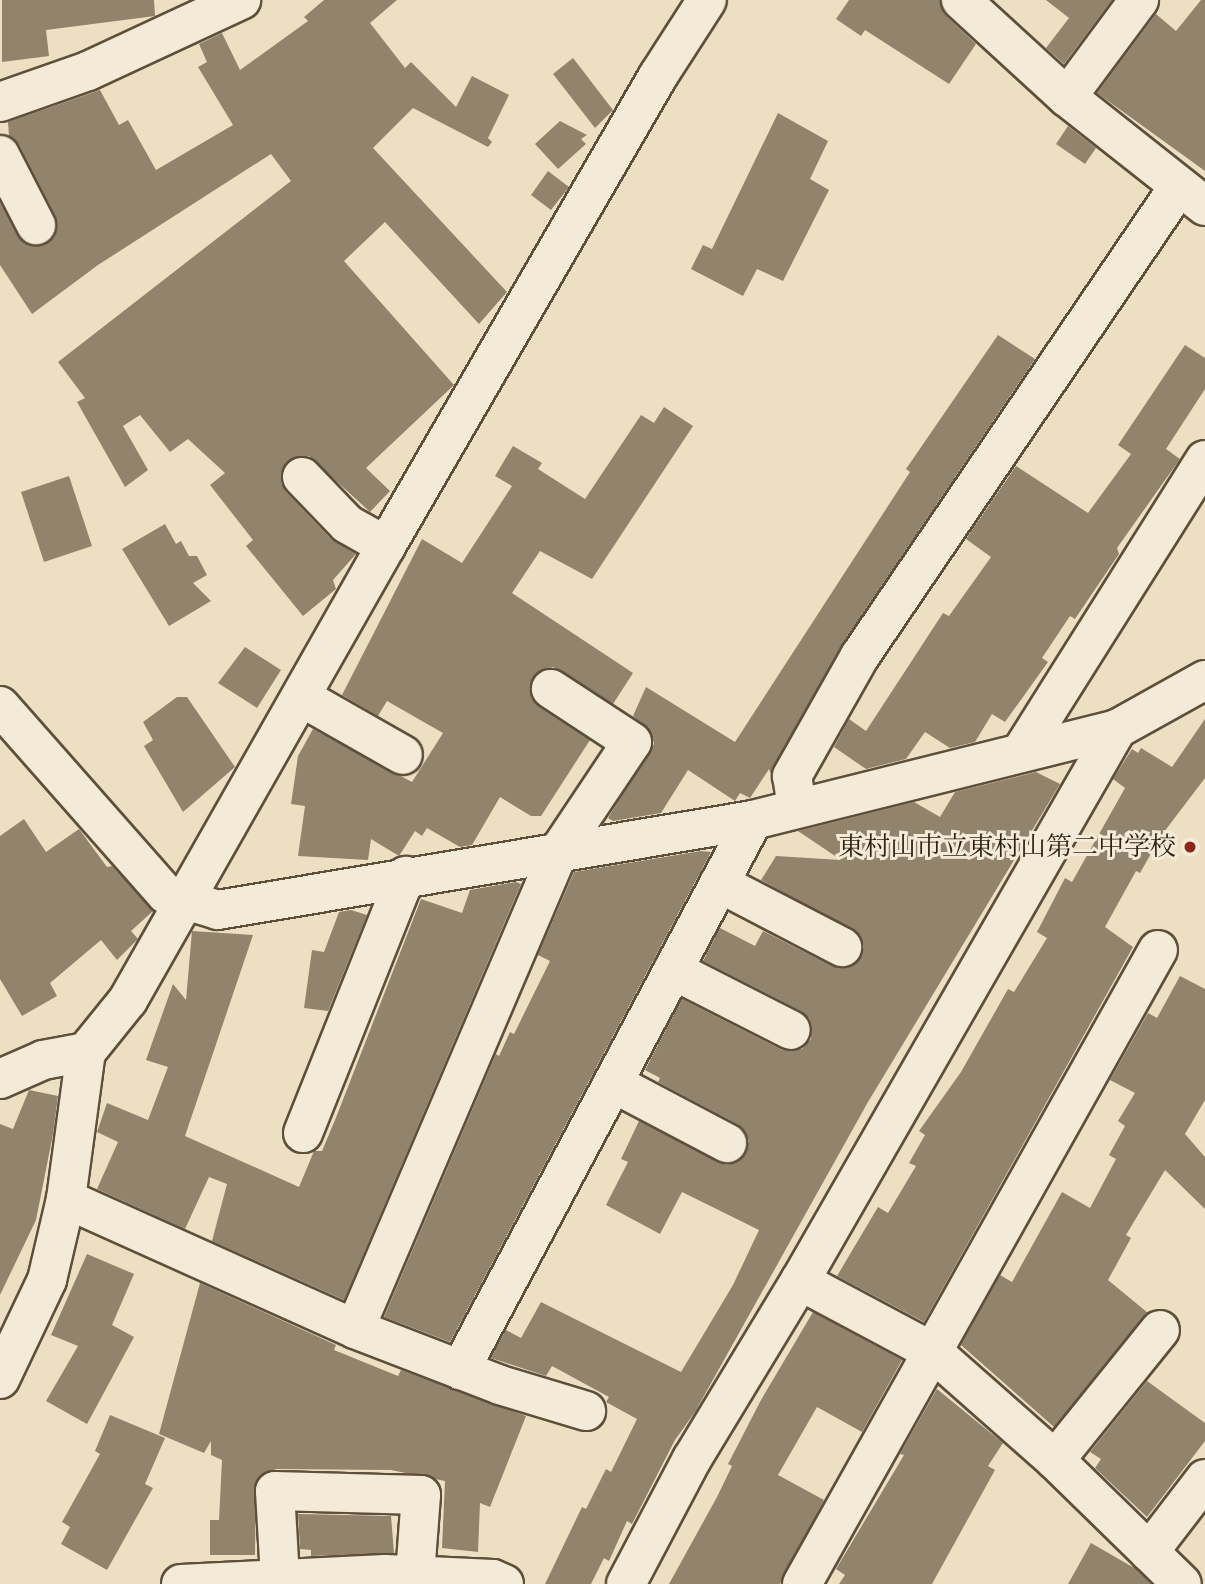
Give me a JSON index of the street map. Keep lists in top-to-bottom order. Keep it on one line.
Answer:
{"places":["東村山市立東村山第二中学校"]}
